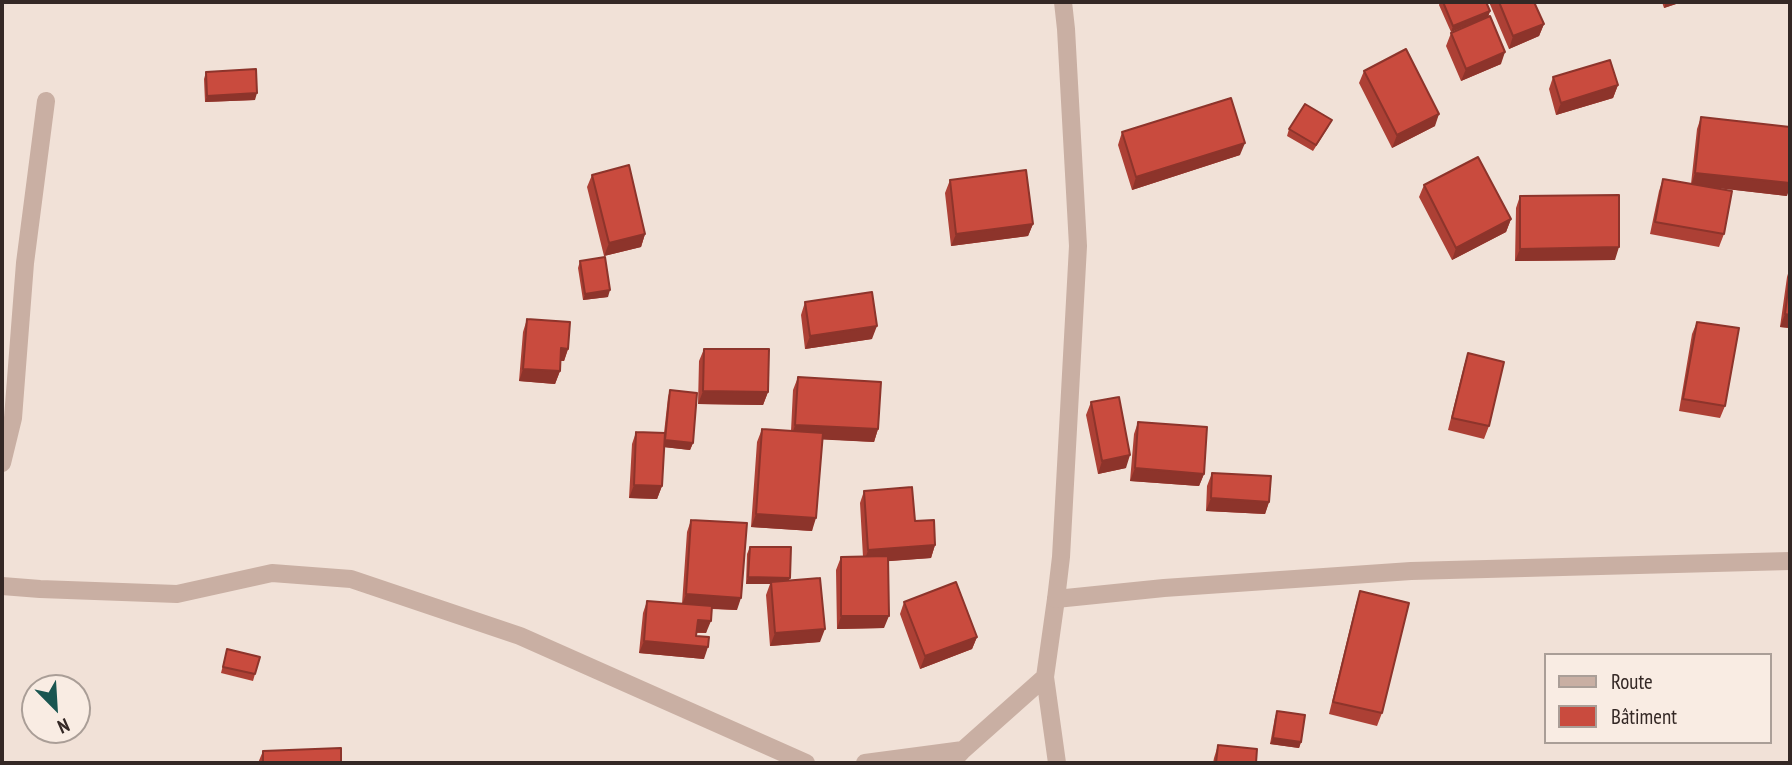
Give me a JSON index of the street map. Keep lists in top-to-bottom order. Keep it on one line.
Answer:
{"legend":["Route","Bâtiment"],"north":"bottom right"}
